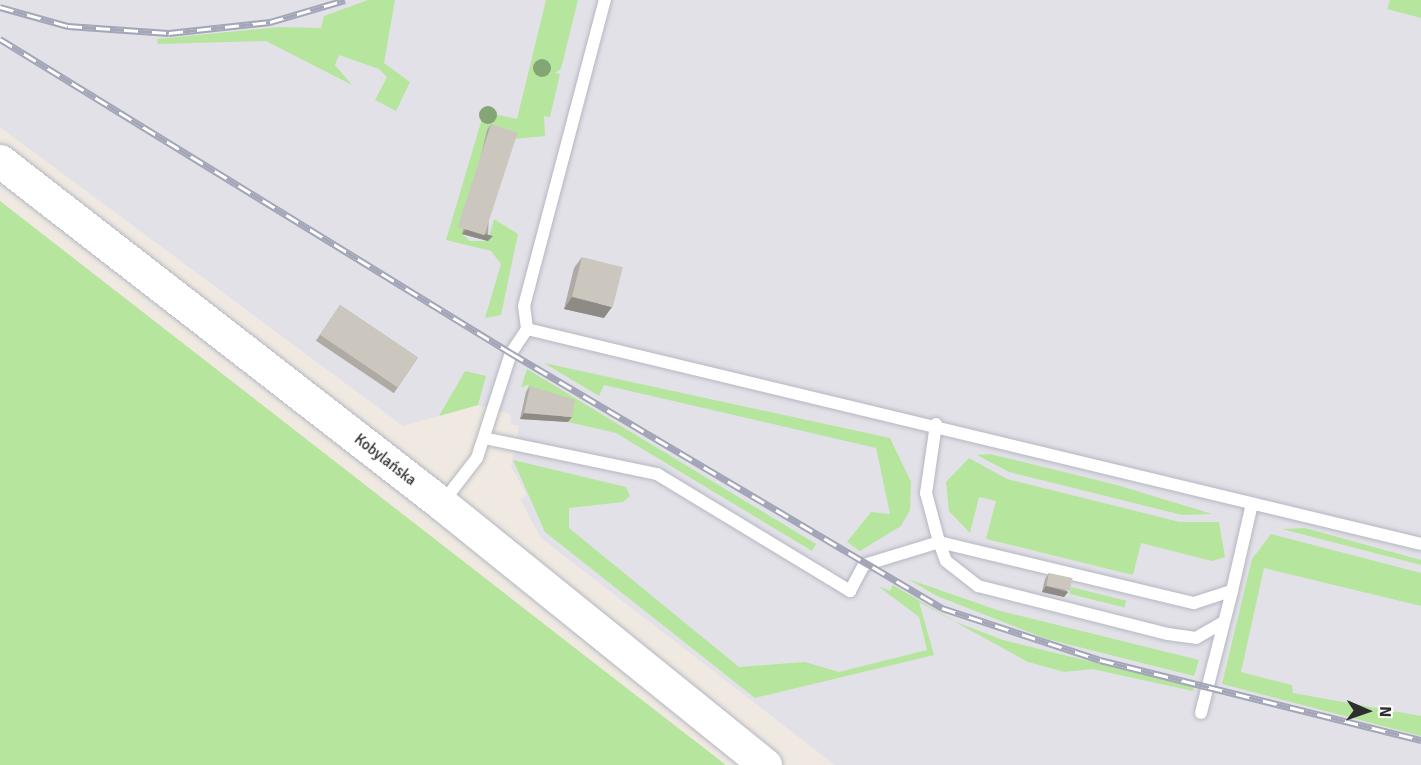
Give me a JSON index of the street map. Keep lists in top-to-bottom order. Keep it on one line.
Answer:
{"streets":{"street":["Kobylańska"]},"north":"right"}
